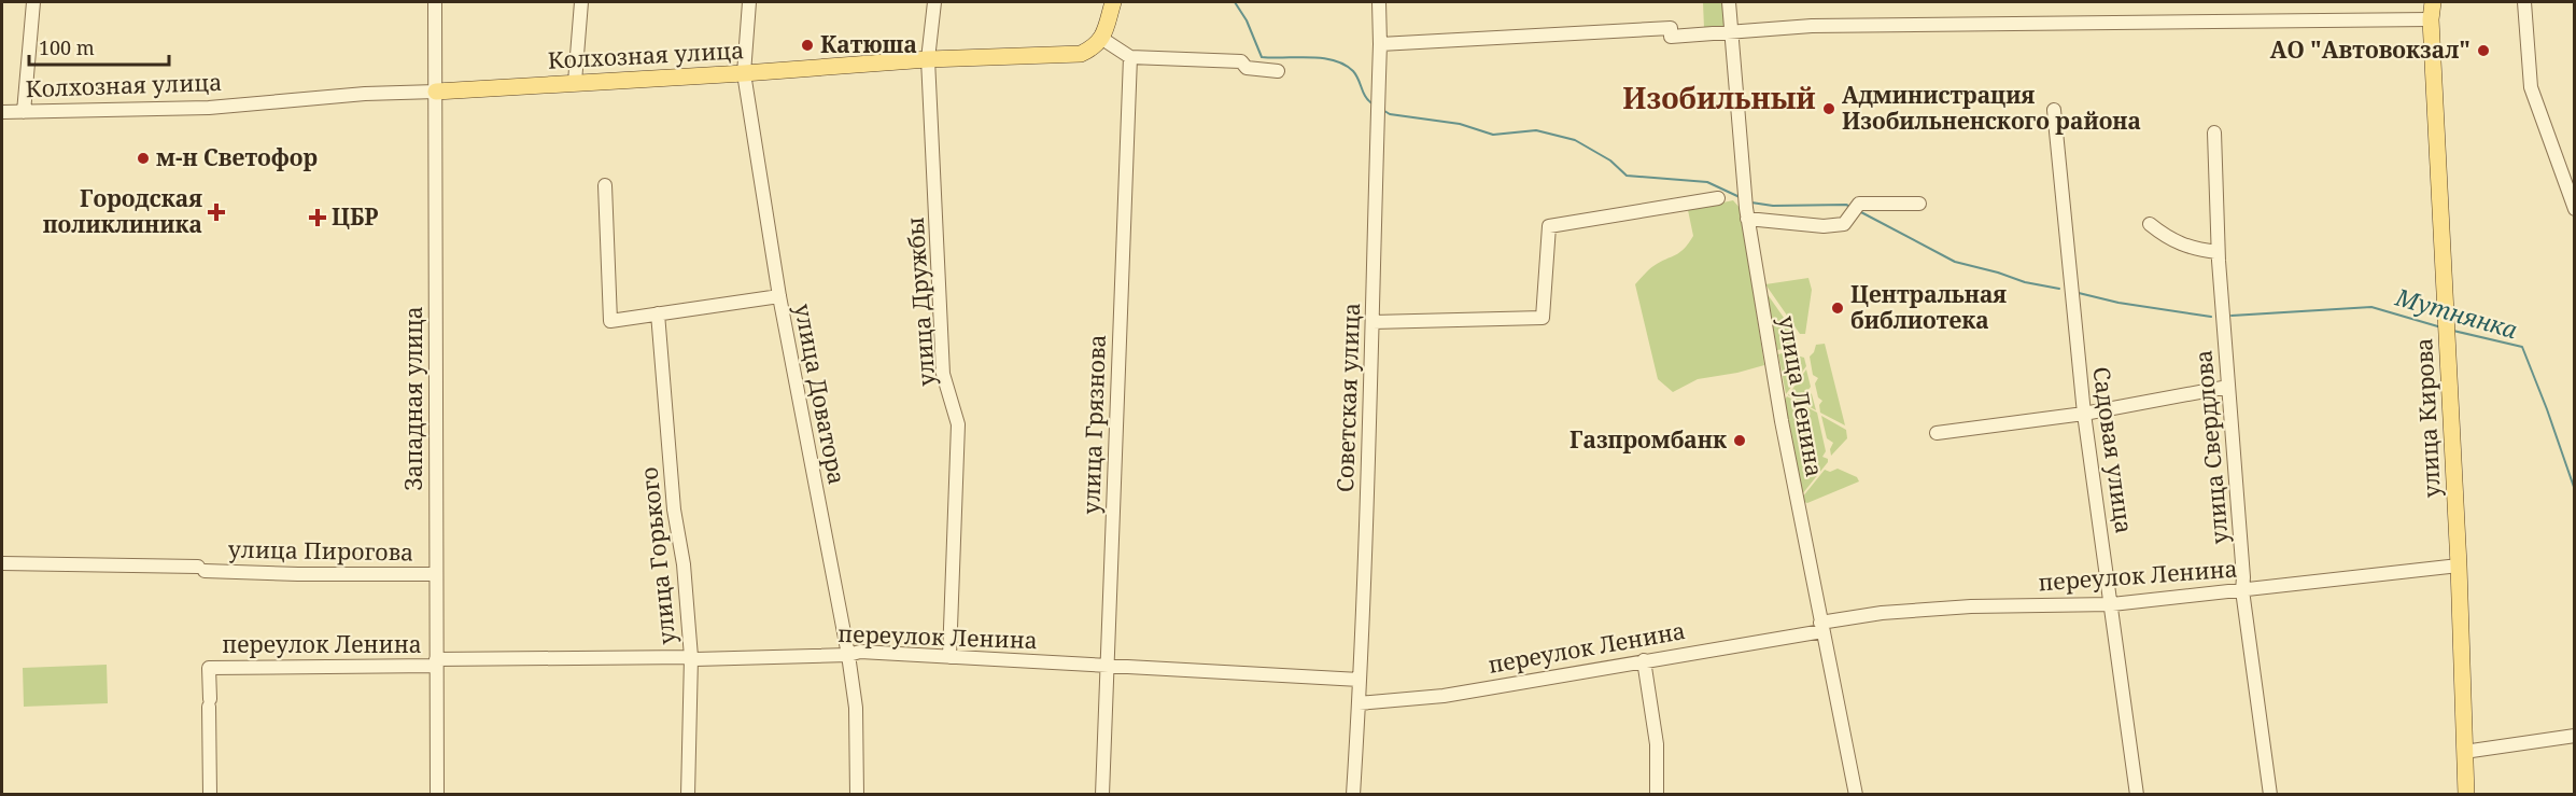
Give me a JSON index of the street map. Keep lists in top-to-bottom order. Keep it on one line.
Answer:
{"streets":{"main road":["Колхозная улица","улица Кирова"],"street":["улица Дружбы","улица Доватора","улица Ленина","Советская улица","Западная улица","улица Грязнова","улица Свердлова","Садовая улица","улица Пирогова","улица Горького","переулок Ленина"]},"crossings":[["Колхозная улица","улица Дружбы"],["Колхозная улица","улица Доватора"],["Колхозная улица","Западная улица"],["улица Дружбы","переулок Ленина"],["улица Доватора","переулок Ленина"],["улица Ленина","переулок Ленина"],["Советская улица","переулок Ленина"],["Западная улица","улица Пирогова"],["Западная улица","переулок Ленина"],["улица Кирова","переулок Ленина"],["улица Грязнова","переулок Ленина"],["улица Свердлова","переулок Ленина"],["Садовая улица","переулок Ленина"],["улица Горького","переулок Ленина"]],"districts":["Изобильный"],"water":["Мутнянка"],"places":{"other":["Катюша","АО \"Автовокзал\"","Администрация Изобильненского района","м-н Светофор","Центральная библиотека","Газпромбанк"],"health":["Городская поликлиника","ЦБР"]},"scale_bar":"100 m"}
